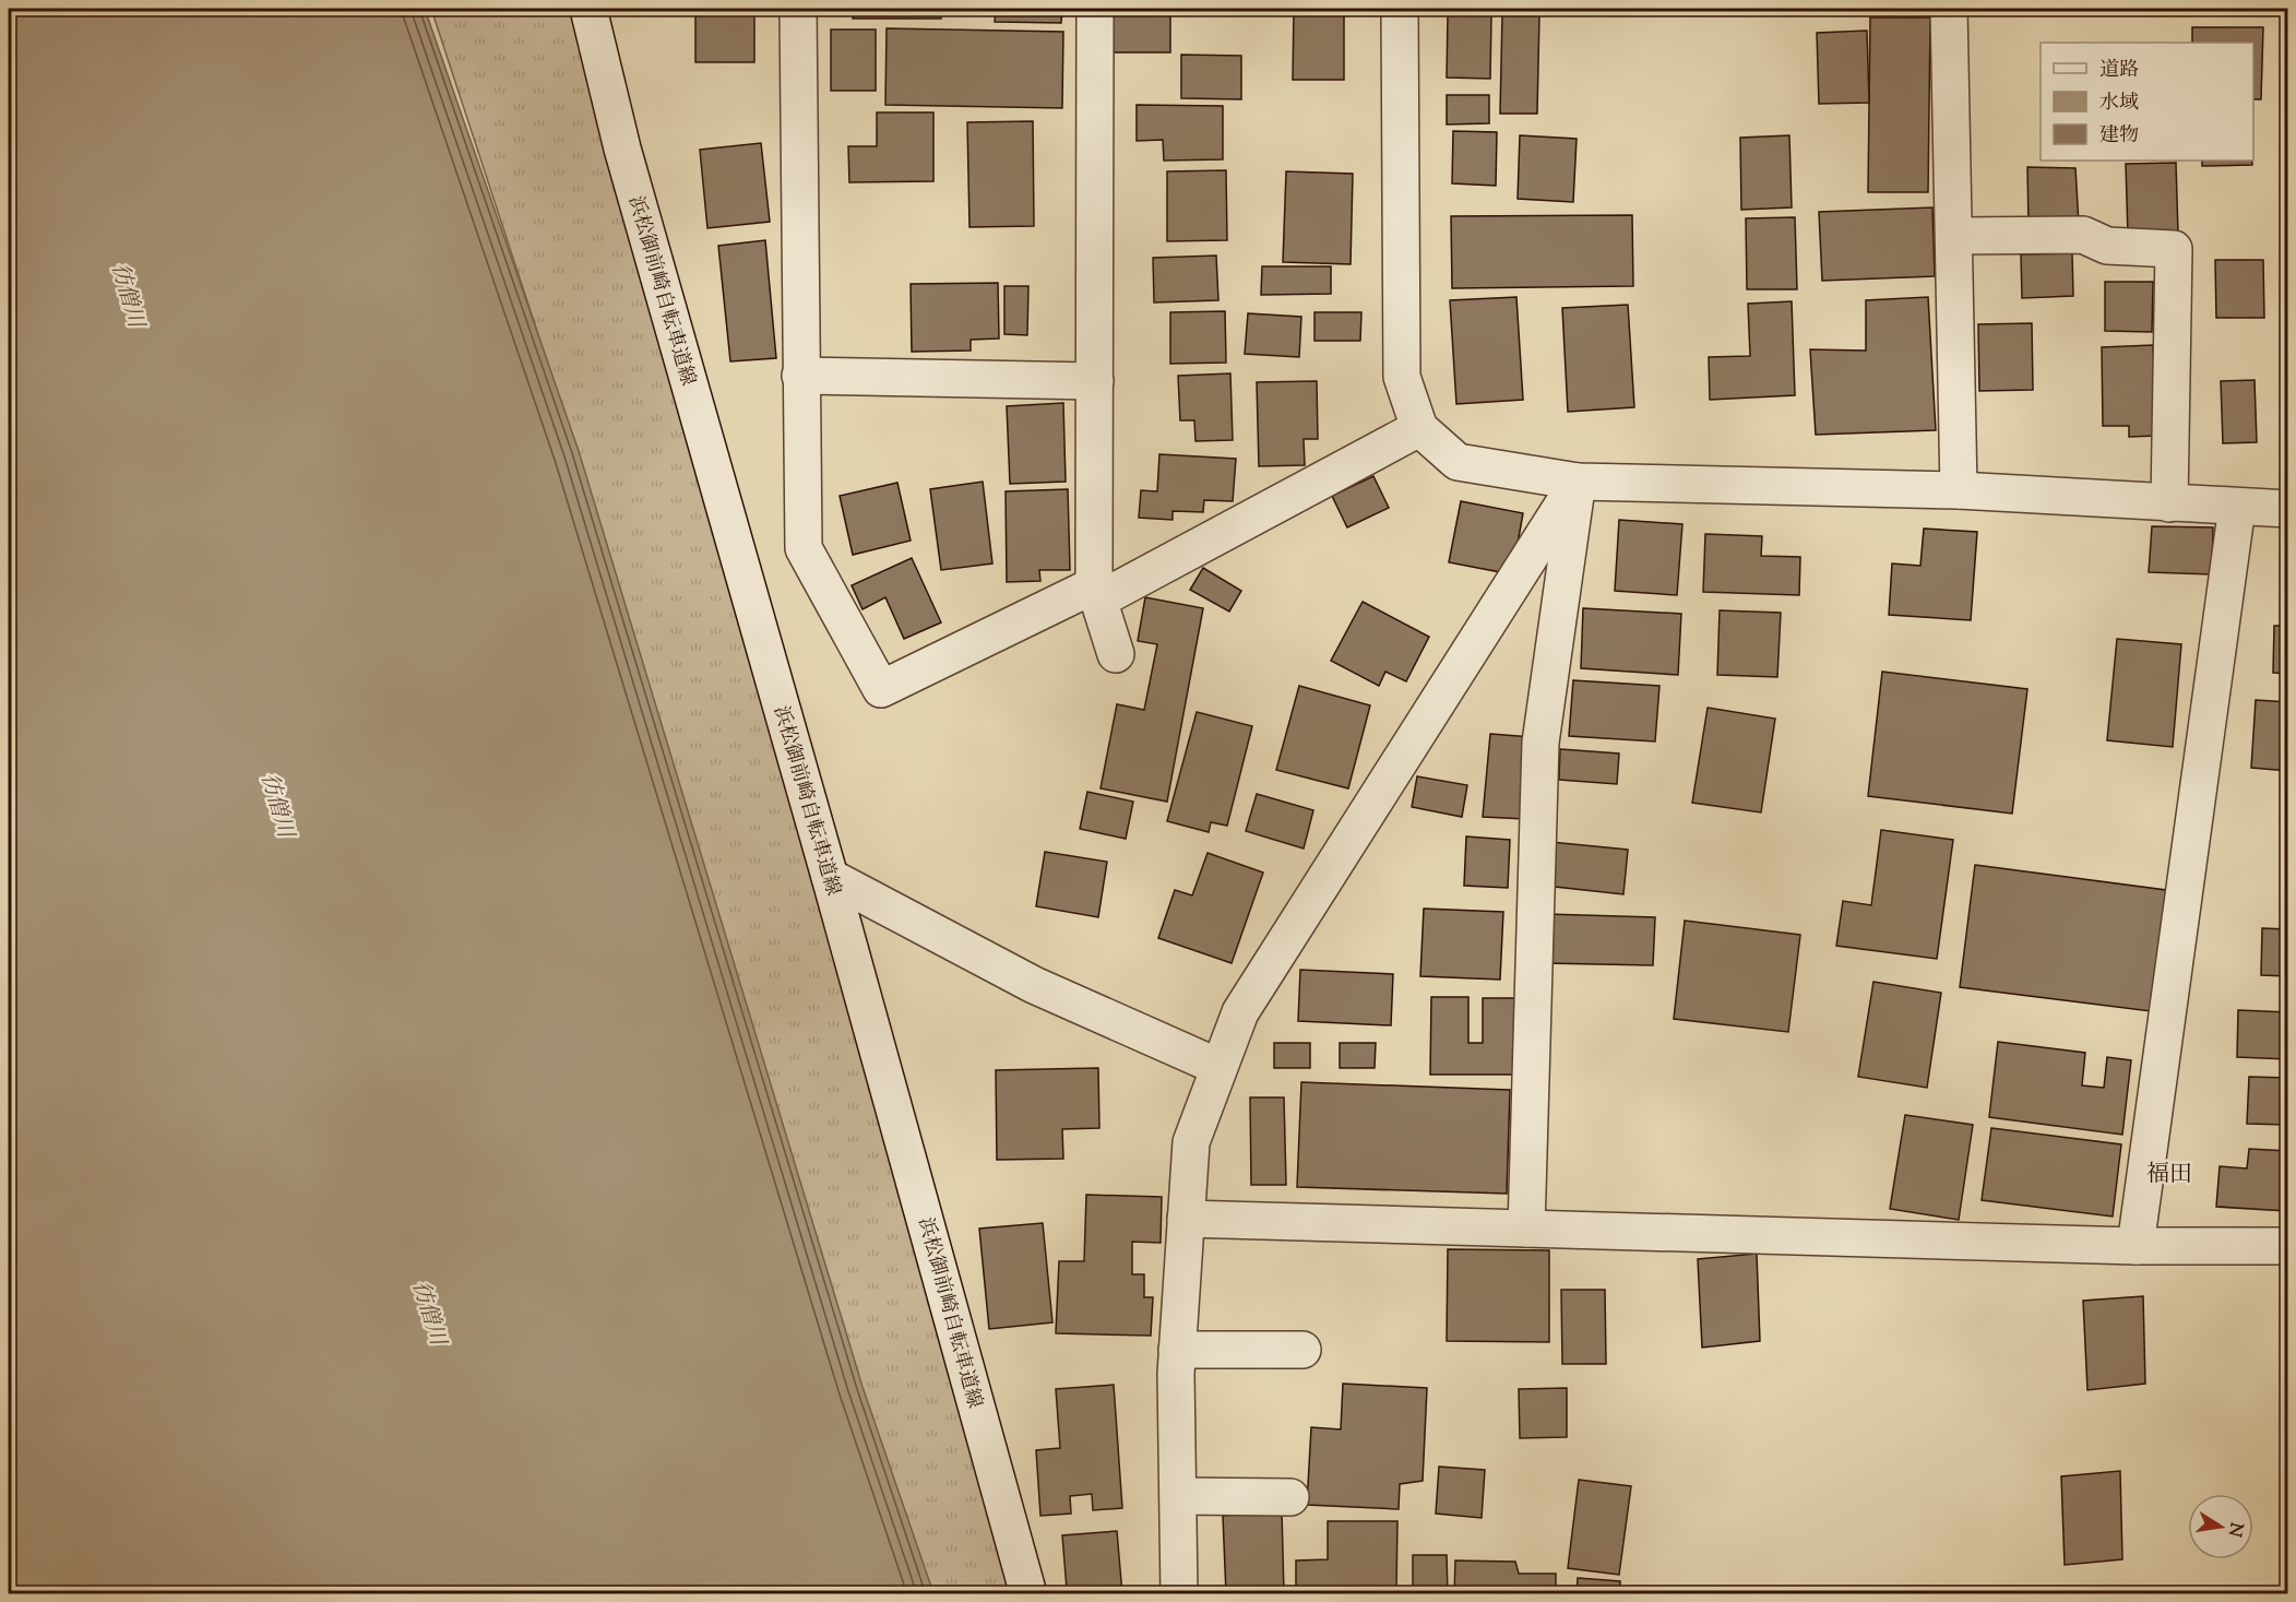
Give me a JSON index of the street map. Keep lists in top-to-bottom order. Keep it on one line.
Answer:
{"streets":{"street":["浜松御前崎自転車道線"]},"districts":["福田"],"water":["彷僧川"],"legend":["道路","水域","建物"],"north":"right"}
